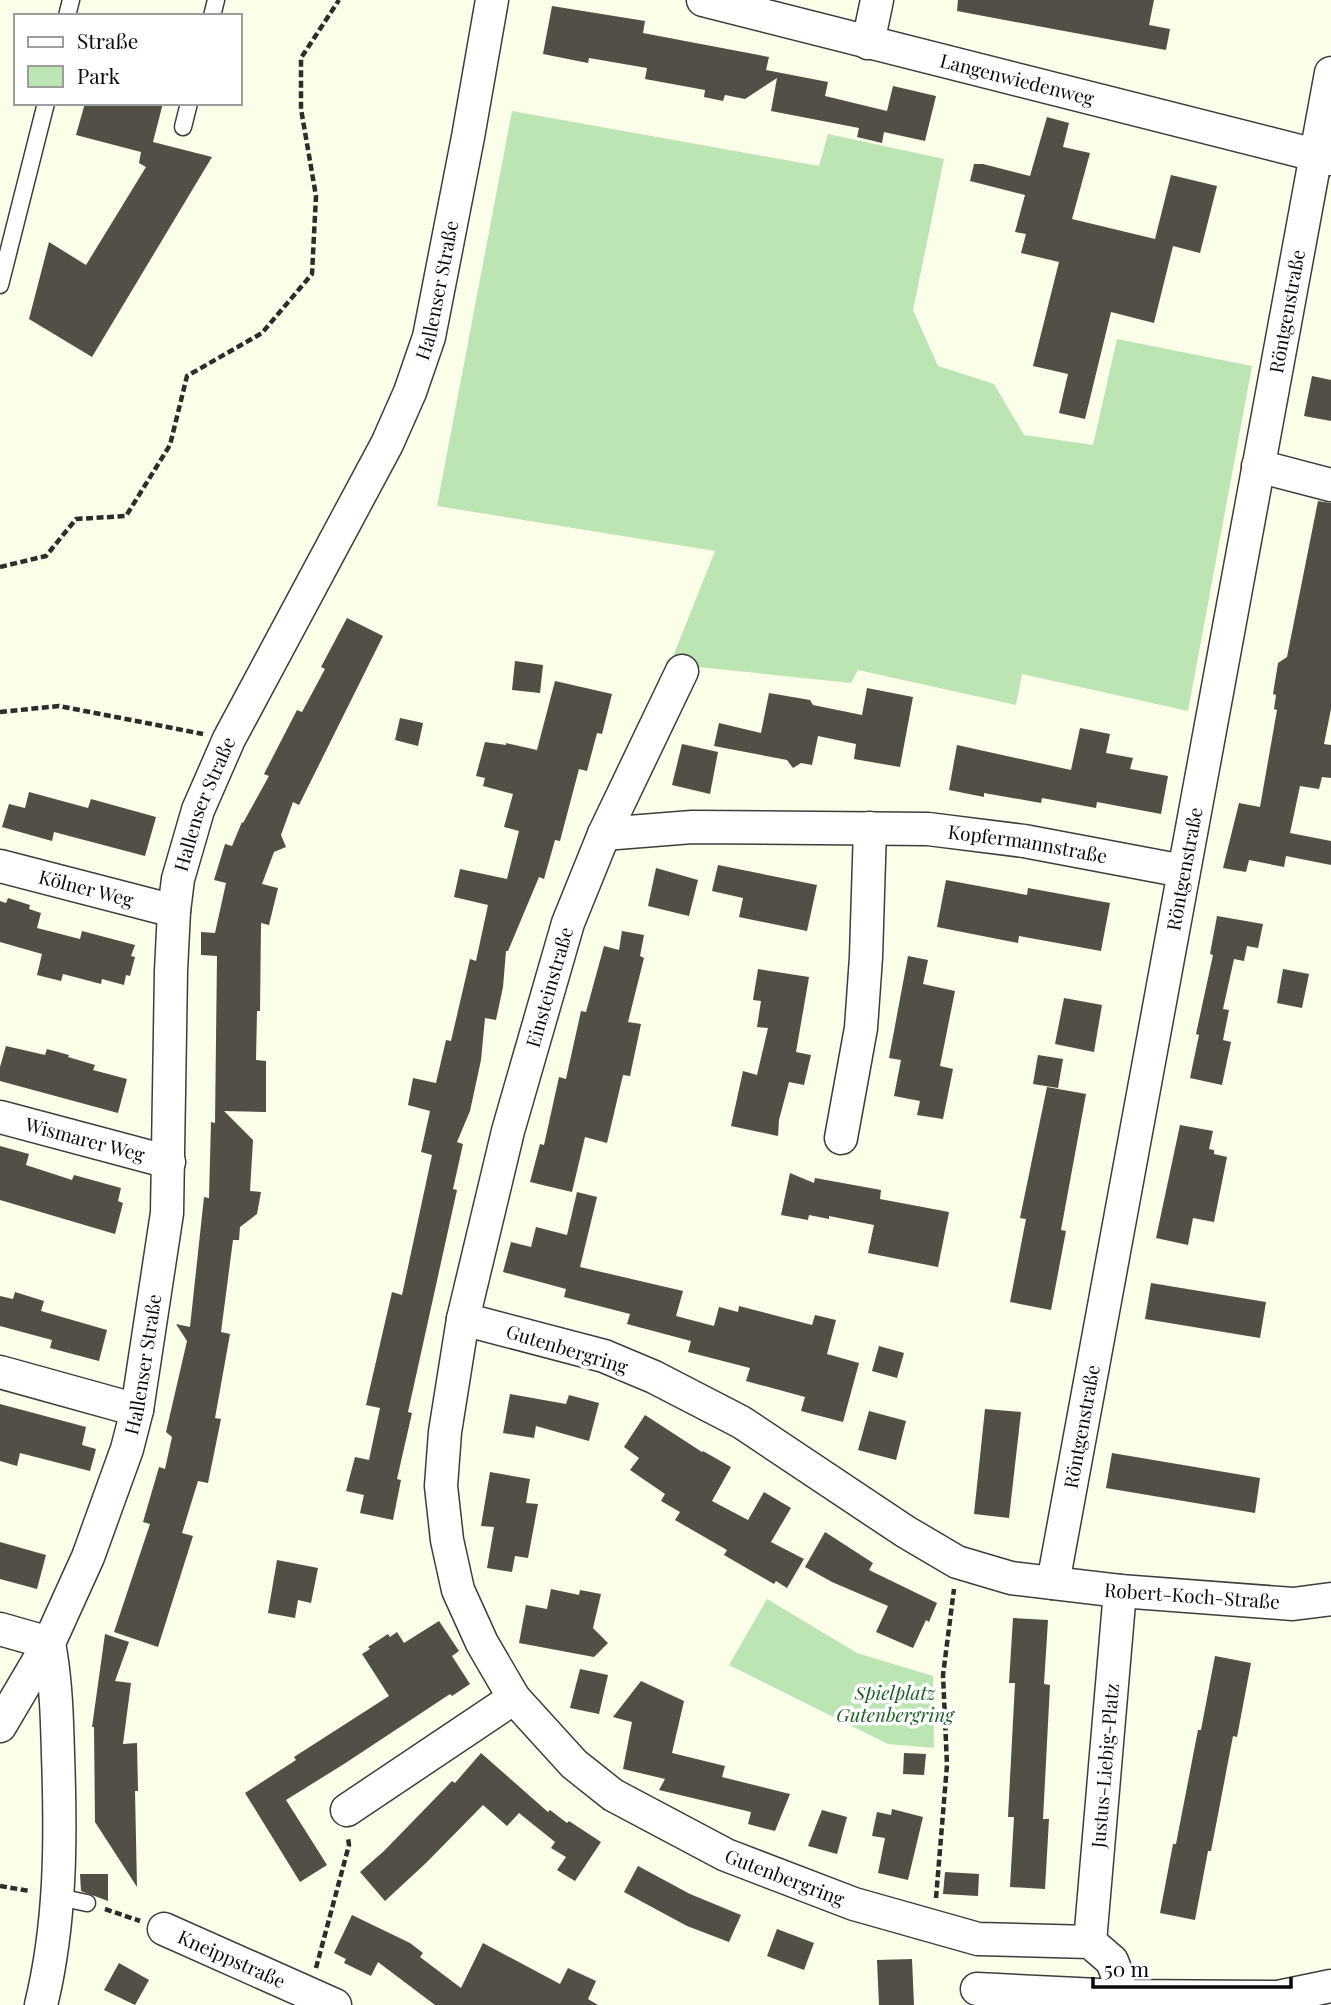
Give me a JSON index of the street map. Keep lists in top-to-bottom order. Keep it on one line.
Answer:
{"streets":{"street":["Langenwiedenweg","Hallenser Straße","Röntgenstraße","Kopfermannstraße","Kölner Weg","Einsteinstraße","Wismarer Weg","Gutenbergring","Robert-Koch-Straße","Justus-Liebig-Platz","Kneippstraße"]},"crossings":[["Langenwiedenweg","Röntgenstraße"],["Hallenser Straße","Kölner Weg"],["Hallenser Straße","Wismarer Weg"],["Röntgenstraße","Kopfermannstraße"],["Röntgenstraße","Gutenbergring"],["Röntgenstraße","Robert-Koch-Straße"],["Kopfermannstraße","Einsteinstraße"],["Einsteinstraße","Gutenbergring"],["Gutenbergring","Robert-Koch-Straße"],["Gutenbergring","Justus-Liebig-Platz"],["Robert-Koch-Straße","Justus-Liebig-Platz"]],"parks":["Spielplatz Gutenbergring"],"legend":["Straße","Park"],"scale_bar":"50 m"}
